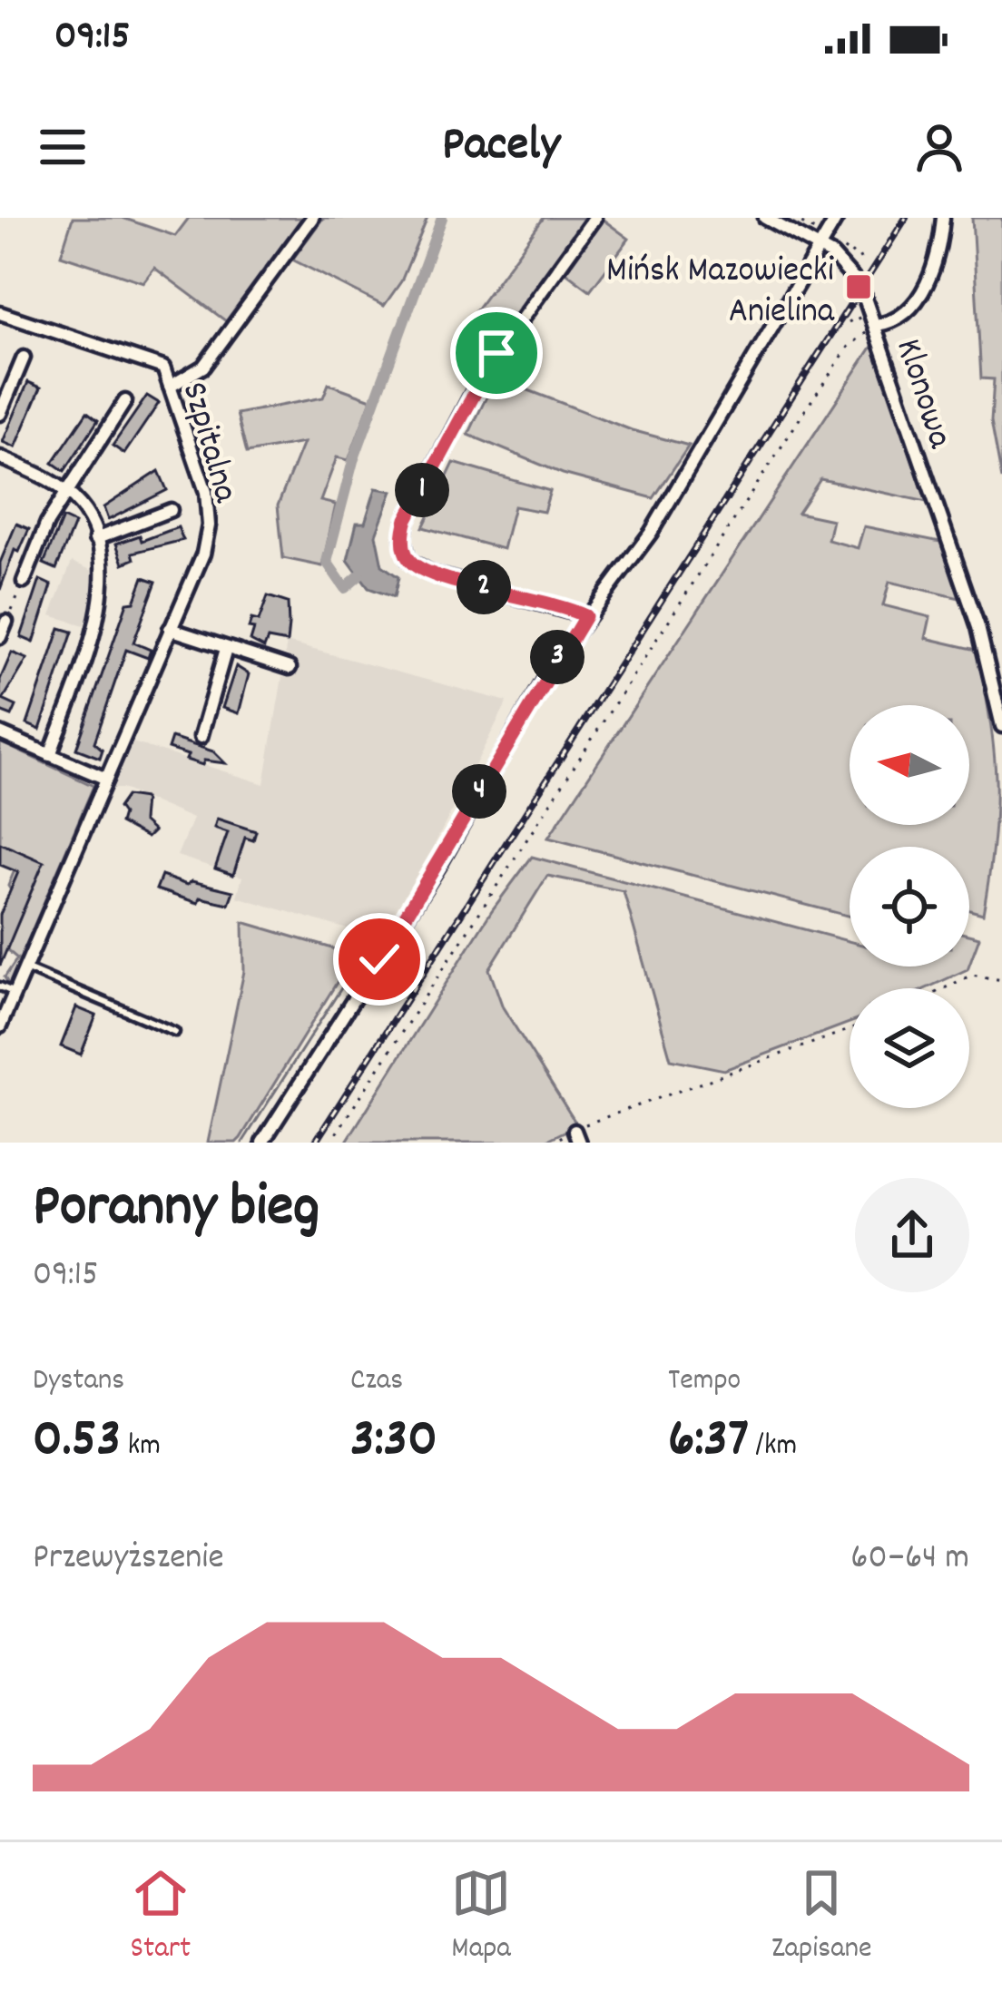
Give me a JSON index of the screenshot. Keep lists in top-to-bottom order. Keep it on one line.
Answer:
{"streets":{"street":["Klonowa","Szpitalna"]},"places":{"transit":["Mińsk Mazowiecki Anielina"]},"north":"left","page":{"status":"09:15","header":"Pacely","pins":["1","2","3","4"],"heading":["Poranny bieg","09:15"],"stats":[["Dystans","0.53 km"],["Czas","3:30"],["Tempo","6:37 /km"]],"chart":["Przewyższenie","60–64 m"],"tabs":["Start","Mapa","Zapisane"]}}
